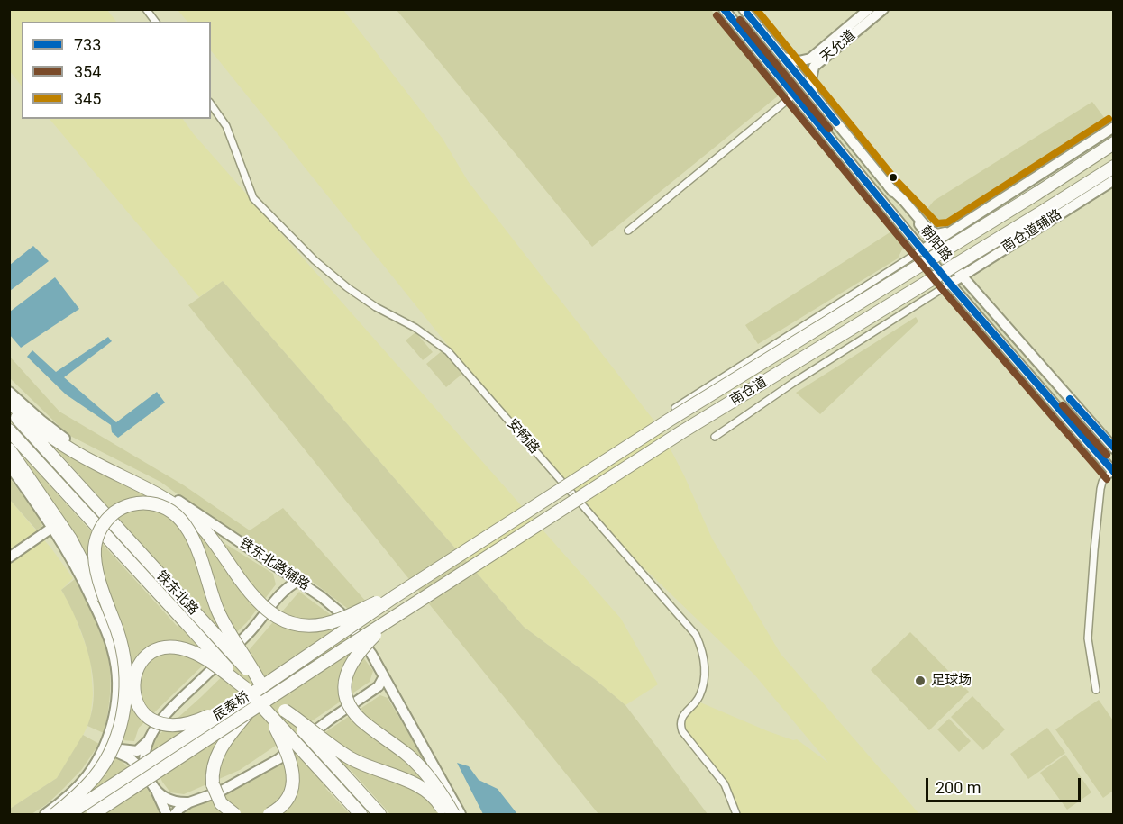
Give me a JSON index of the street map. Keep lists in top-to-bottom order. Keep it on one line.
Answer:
{"streets":{"highway":["南仓道","铁东北路","辰泰桥"],"main road":["天允道","南仓道辅路","朝阳路","铁东北路辅路"],"street":["安畅路"]},"crossings":[["天允道","朝阳路"],["南仓道辅路","朝阳路"],["南仓道","辰泰桥"],["铁东北路","辰泰桥"]],"places":["足球场"],"lines":["transit line 733","transit line 345","transit line 354"],"legend":["733","354","345"],"scale_bar":"200 m"}
